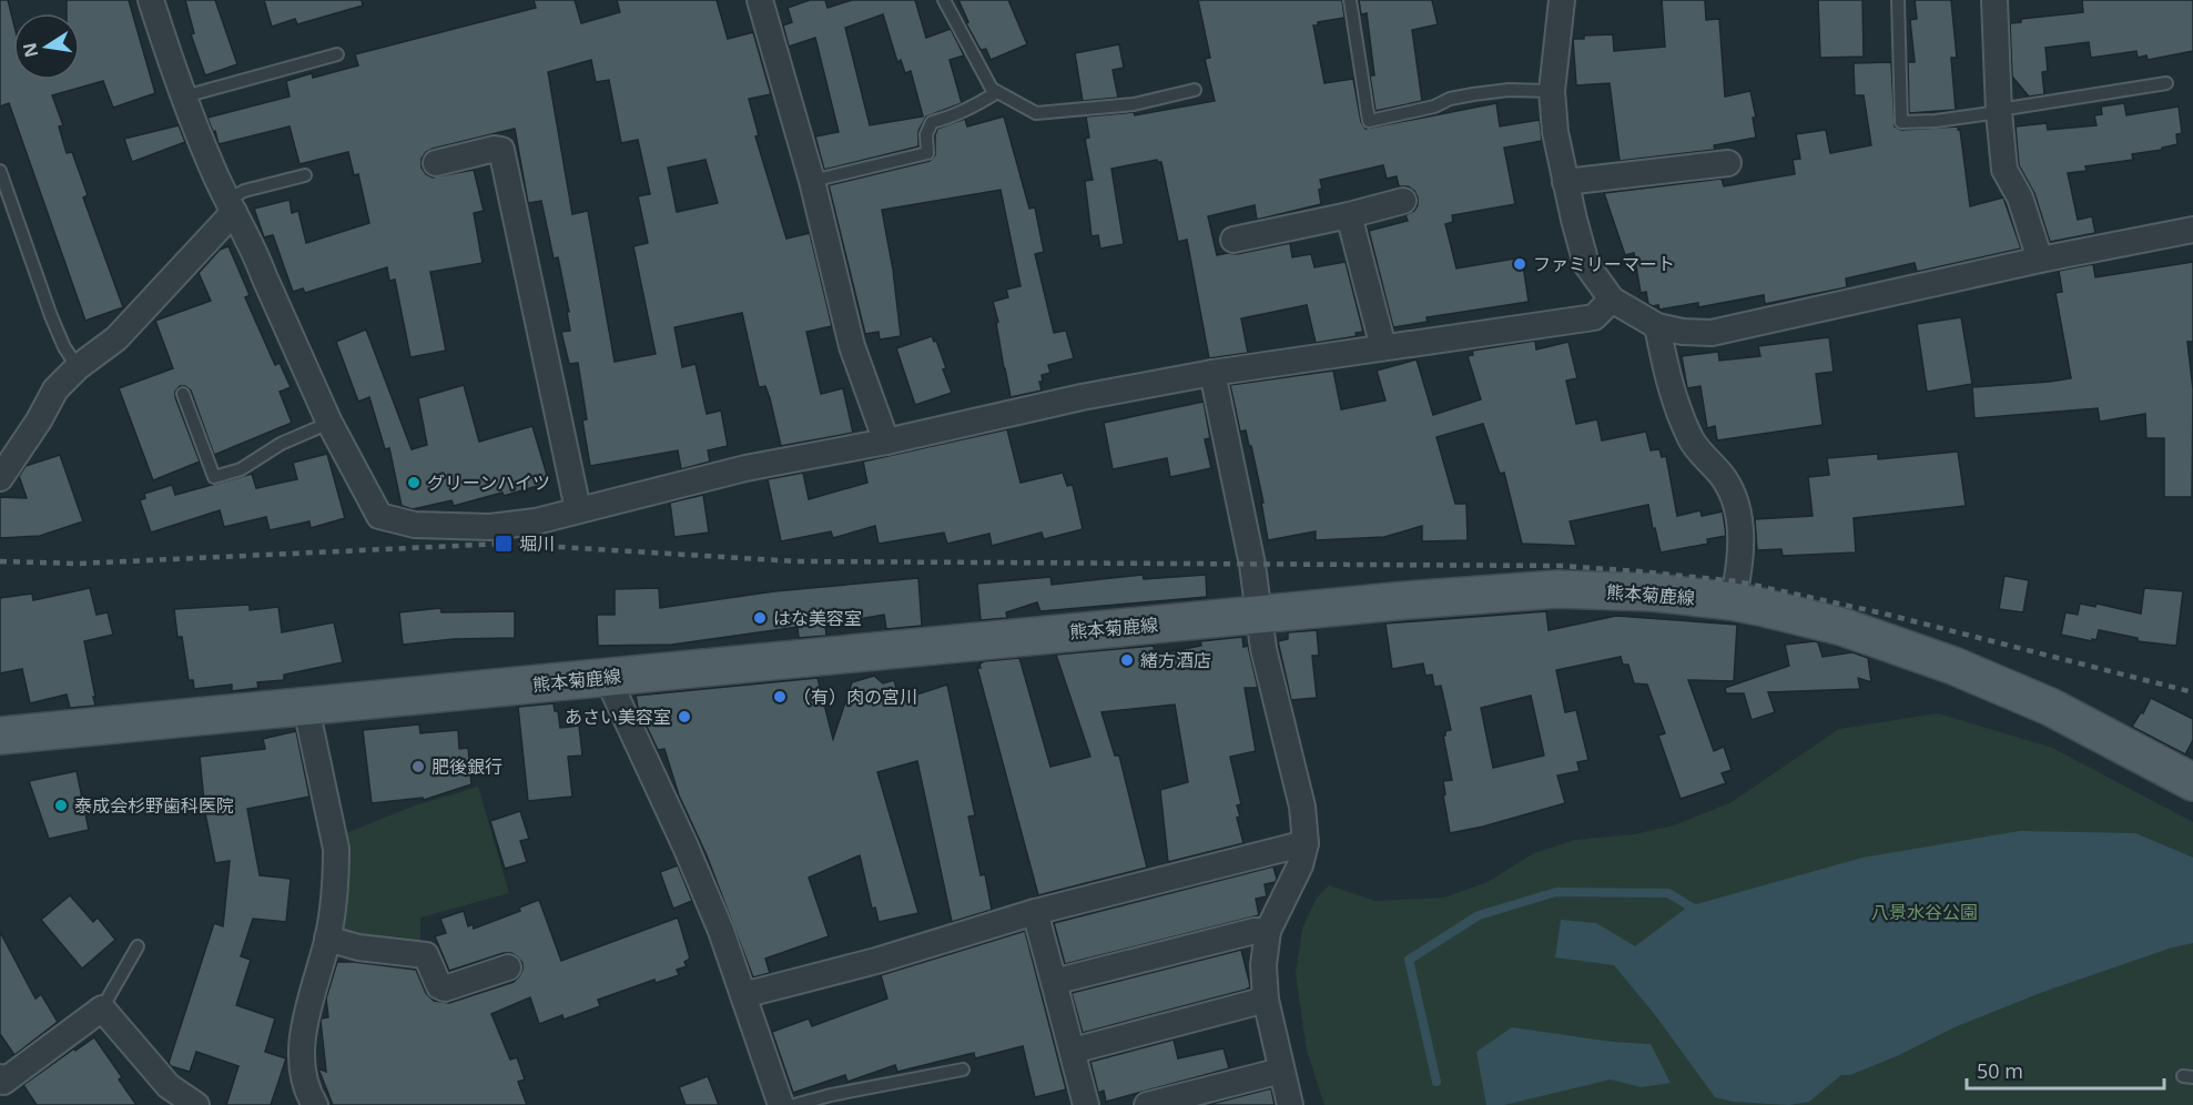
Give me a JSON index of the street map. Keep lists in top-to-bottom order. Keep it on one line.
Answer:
{"streets":{"main road":["熊本菊鹿線"]},"parks":["八景水谷公園"],"places":{"other":["ファミリーマート","グリーンハイツ","はな美容室","緒方酒店","（有）肉の宮川","あさい美容室","肥後銀行","泰成会杉野歯科医院"],"transit":["堀川"]},"scale_bar":"50 m","north":"left"}
